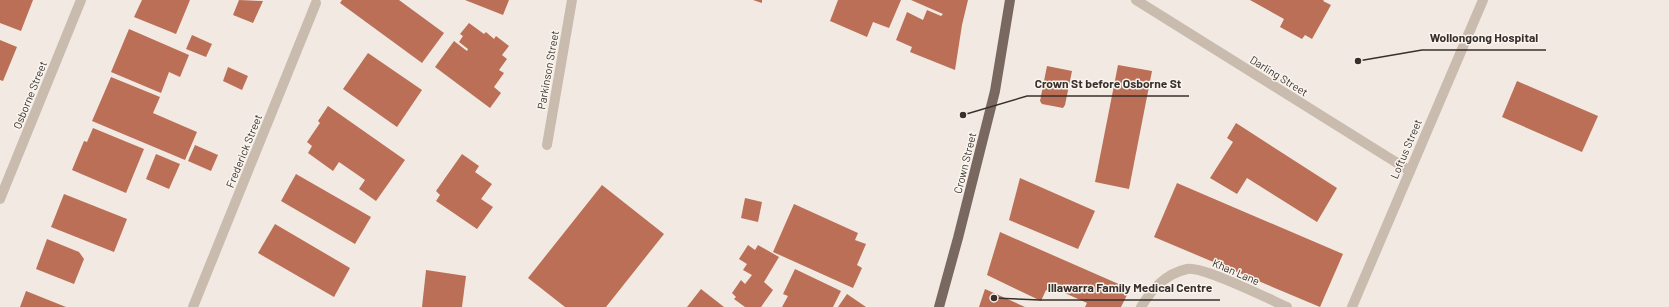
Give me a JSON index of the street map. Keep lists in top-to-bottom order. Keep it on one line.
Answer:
{"streets":{"main road":["Crown Street"],"street":["Parkinson Street","Darling Street","Osborne Street","Loftus Street","Frederick Street","Khan Lane"]},"crossings":[["Darling Street","Loftus Street"]],"places":["Wollongong Hospital","Crown St before Osborne St","Illawarra Family Medical Centre"]}
